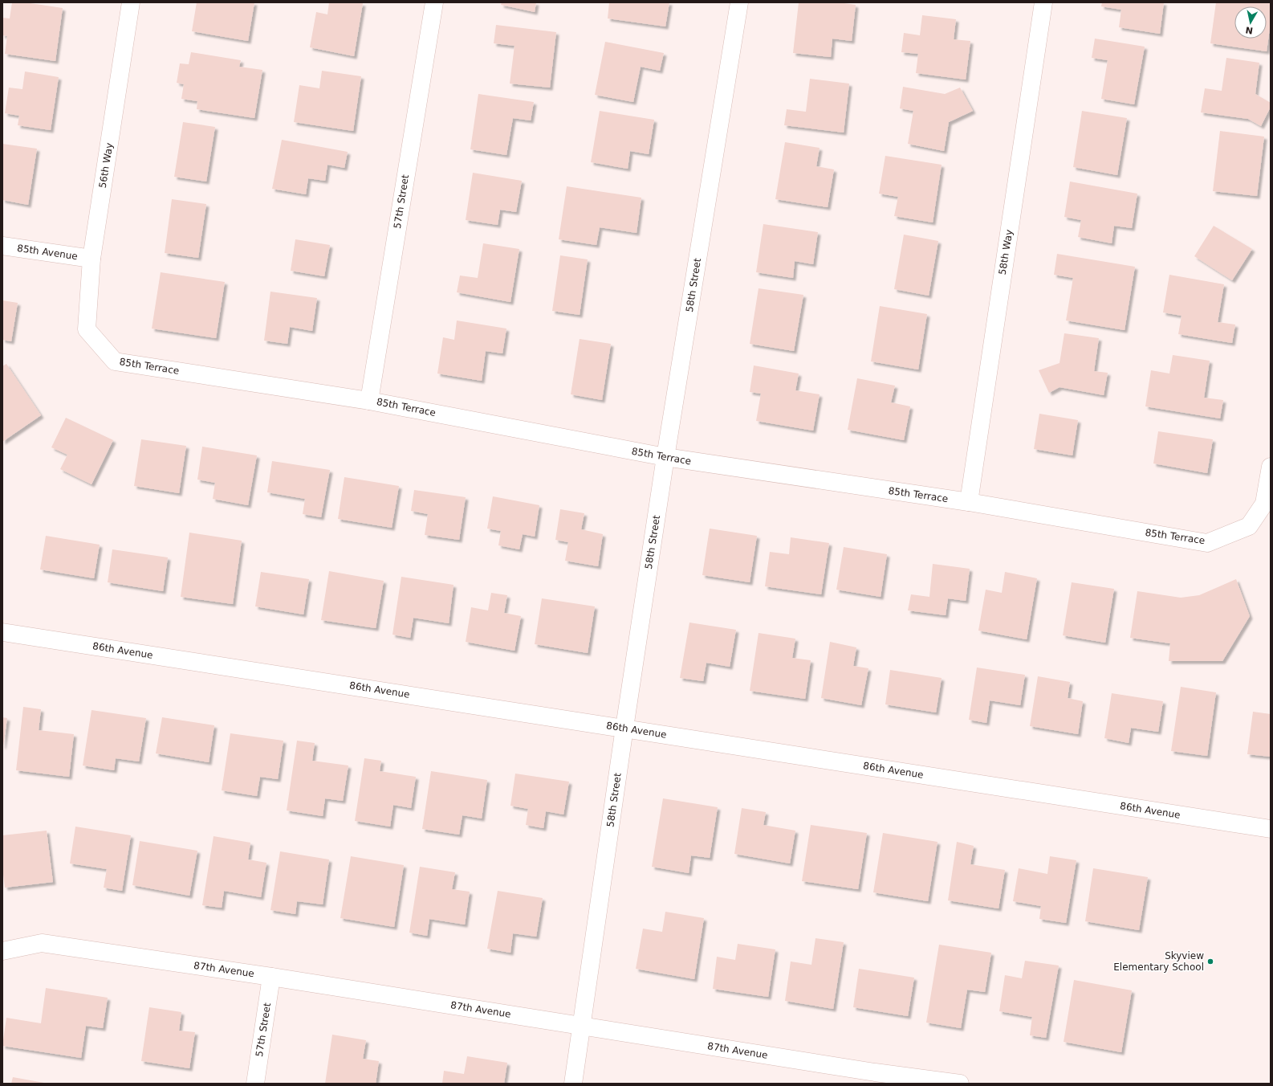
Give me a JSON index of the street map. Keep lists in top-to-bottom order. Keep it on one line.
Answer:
{"streets":{"street":["56th Way","57th Street","85th Avenue","58th Way","58th Street","85th Terrace","86th Avenue","87th Avenue"]},"crossings":[["56th Way","85th Avenue"],["56th Way","85th Terrace"],["57th Street","85th Terrace"],["57th Street","87th Avenue"],["58th Way","85th Terrace"],["58th Street","85th Terrace"],["58th Street","86th Avenue"],["58th Street","87th Avenue"]],"places":["Skyview Elementary School"],"north":"bottom"}
